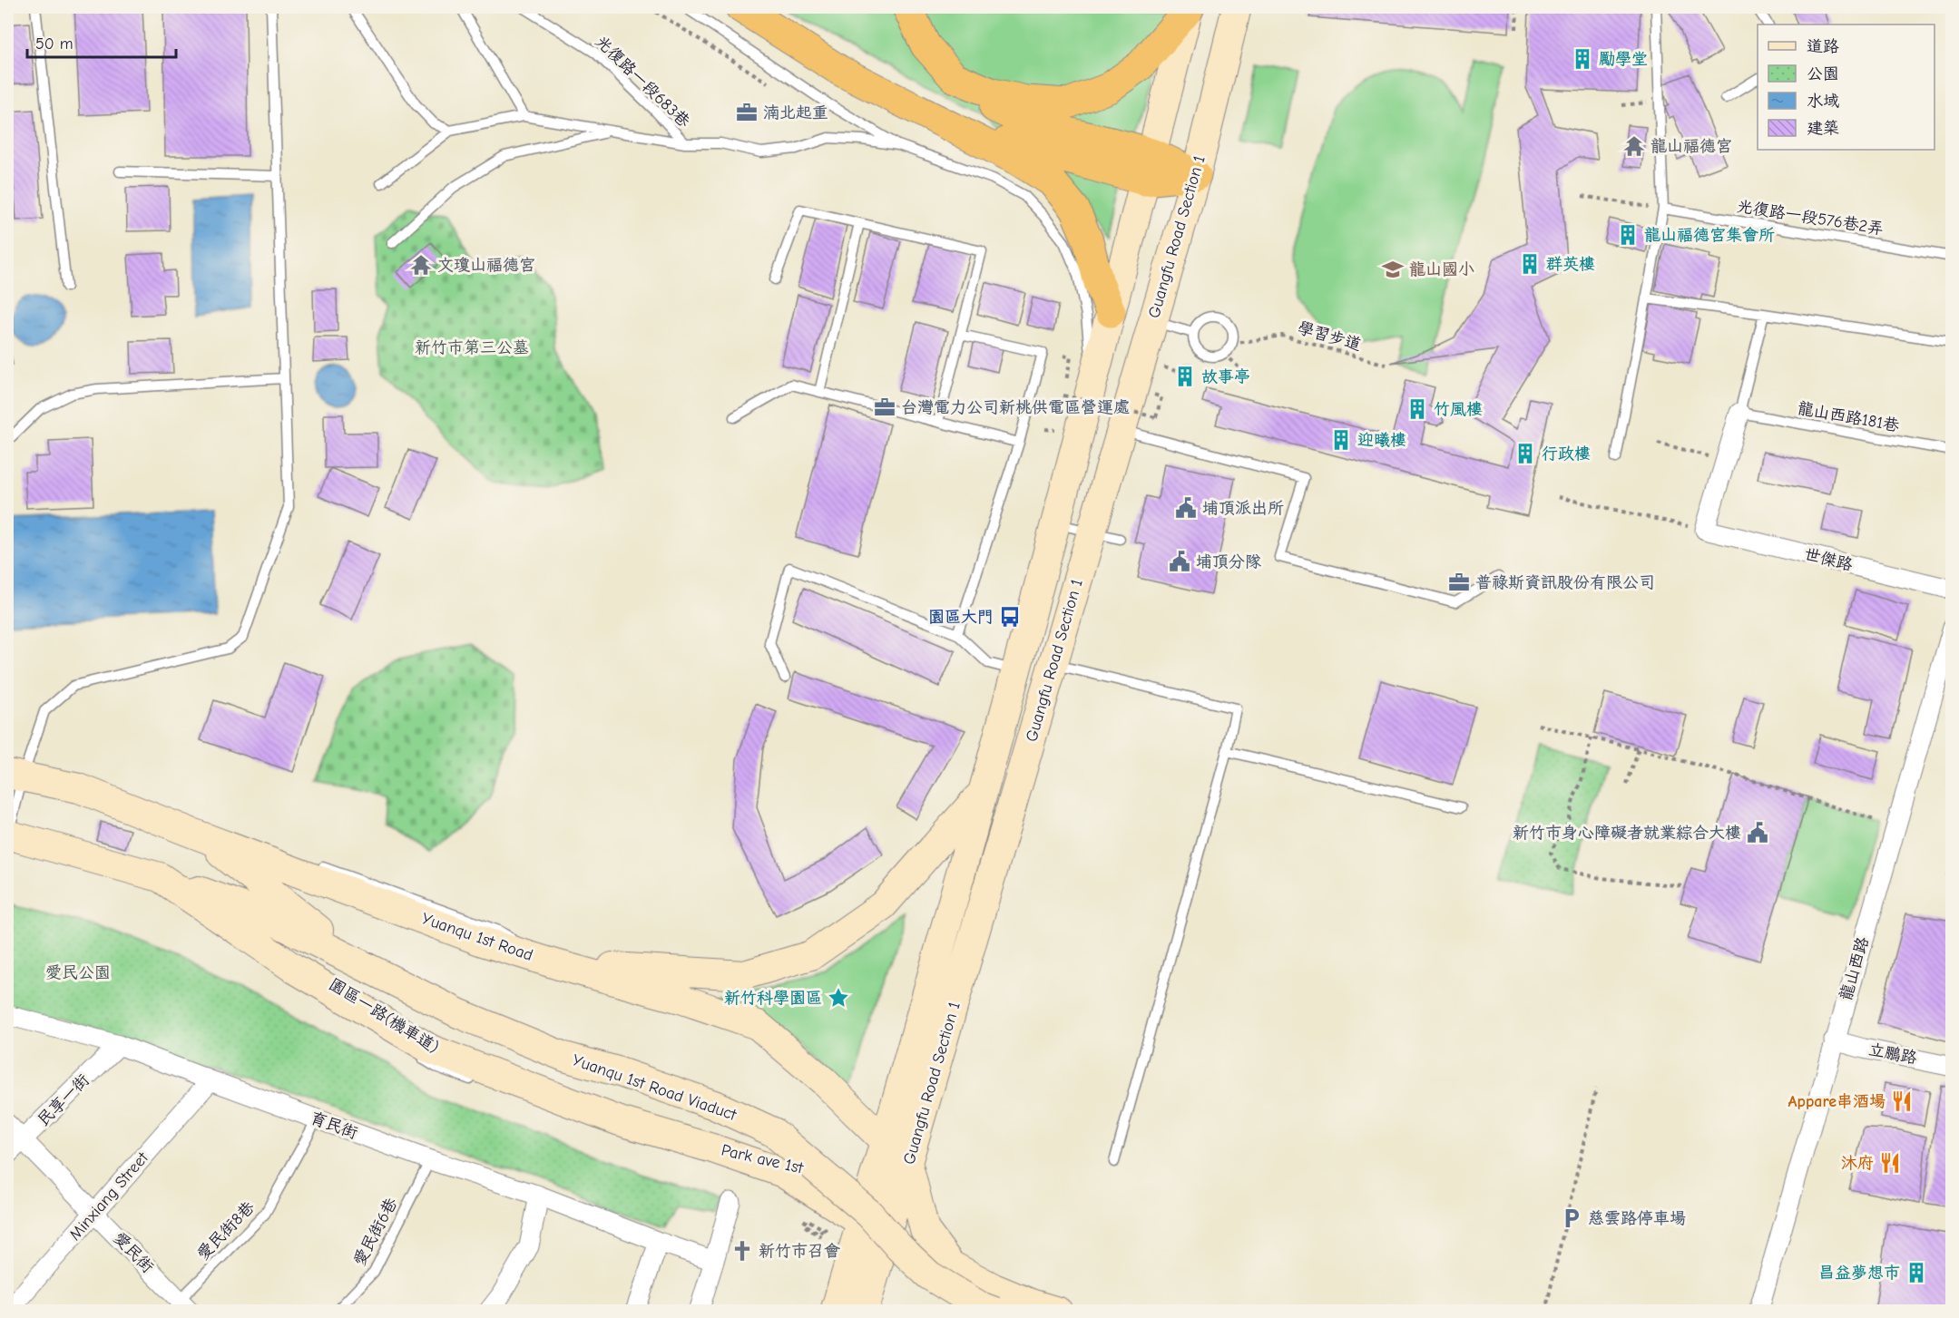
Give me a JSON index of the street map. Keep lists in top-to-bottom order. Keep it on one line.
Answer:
{"streets":{"street":["Guangfu Road Section 1","世傑路","Yuanqu 1st Road","龍山西路","立鵬路","Yuanqu 1st Road Viaduct","民享一街","育民街","Park ave 1st","Minxiang Street","愛民街"],"lane":["光復路一段683巷","光復路一段576巷2弄","龍山西路181巷","園區一路(機車道)","愛民街8巷","愛民街6巷"],"path":["學習步道"]},"crossings":[["光復路一段683巷","Guangfu Road Section 1"],["Guangfu Road Section 1","Yuanqu 1st Road"],["Guangfu Road Section 1","Park ave 1st"],["龍山西路","立鵬路"],["民享一街","育民街"],["民享一街","愛民街"],["育民街","Minxiang Street"],["育民街","愛民街8巷"],["育民街","愛民街6巷"],["Minxiang Street","愛民街"],["愛民街8巷","愛民街"]],"parks":["新竹市第三公墓","愛民公園"],"places":{"building":["勵學堂","龍山福德宮集會所","群英樓","故事亭","竹風樓","迎曦樓","行政樓","昌益夢想市"],"office":["湳北起重","台灣電力公司新桃供電區營運處","普祿斯資訊股份有限公司"],"temple":["龍山福德宮","文瓊山福德宫"],"school or university":["龍山國小"],"public building":["埔頂派出所","埔頂分隊","新竹市身心障礙者就業綜合大樓"],"bus stop":["園區大門"],"place":["新竹科學園區"],"restaurant":["Appare串酒場","沐府"],"parking":["慈雲路停車場"],"church":["新竹市召會"]},"legend":["道路","公園","水域","建築"],"scale_bar":"50 m"}
